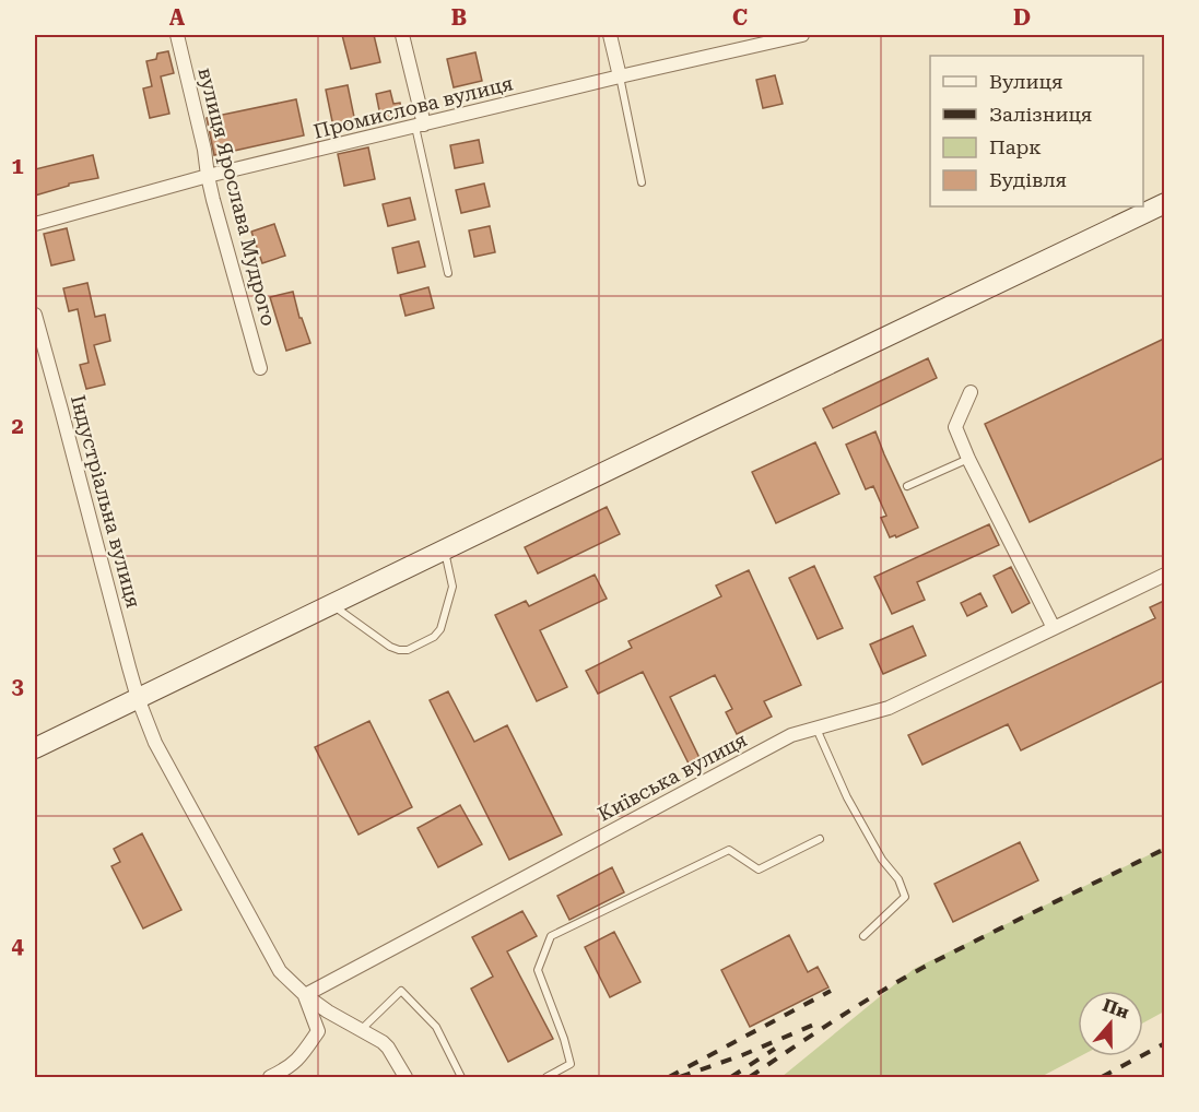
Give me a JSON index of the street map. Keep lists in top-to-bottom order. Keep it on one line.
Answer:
{"streets":{"street":["Промислова вулиця","вулиця Ярослава Мудрого","Індустріальна вулиця","Київська вулиця"]},"crossings":[["Промислова вулиця","вулиця Ярослава Мудрого"],["Індустріальна вулиця","Київська вулиця"]],"legend":["Вулиця","Залізниця","Парк","Будівля"],"north":"top","grid":{"columns":["A","B","C","D"],"rows":["1","2","3","4"]}}
